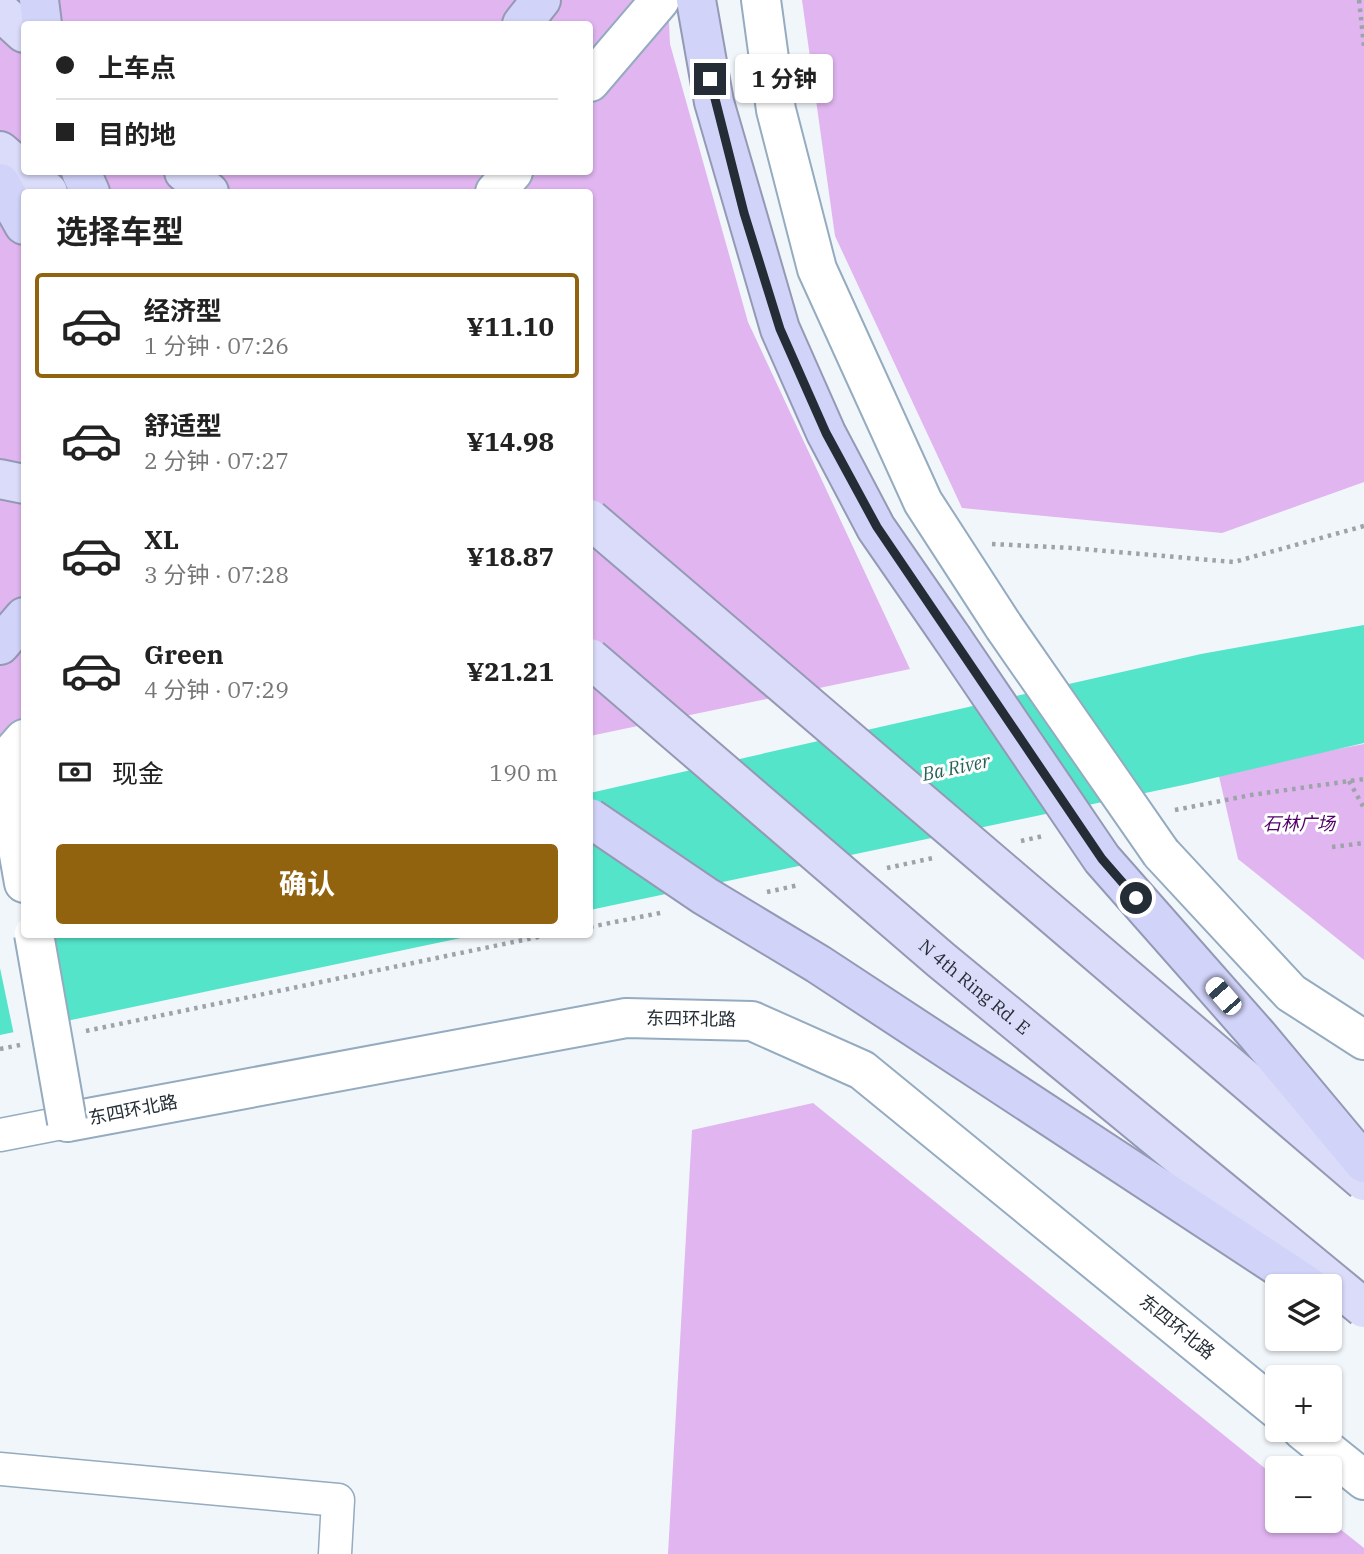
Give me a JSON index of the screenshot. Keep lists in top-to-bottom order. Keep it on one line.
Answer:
{"streets":{"highway":["N 4th Ring Rd. E"],"street":["东四环北路"]},"water":["Ba River"],"parks":["石林广场"],"page":{"banner":["上车点","目的地"],"bubble":"1 分钟","heading":"选择车型","list":[{"name":"经济型","note":"1 分钟 · 07:26","value":"¥11.10"},{"name":"舒适型","note":"2 分钟 · 07:27","value":"¥14.98"},{"name":"XL","note":"3 分钟 · 07:28","value":"¥18.87"},{"name":"Green","note":"4 分钟 · 07:29","value":"¥21.21"}],"pay":["现金","190 m"],"buttons":"确认","map_buttons":["+","−"]}}
